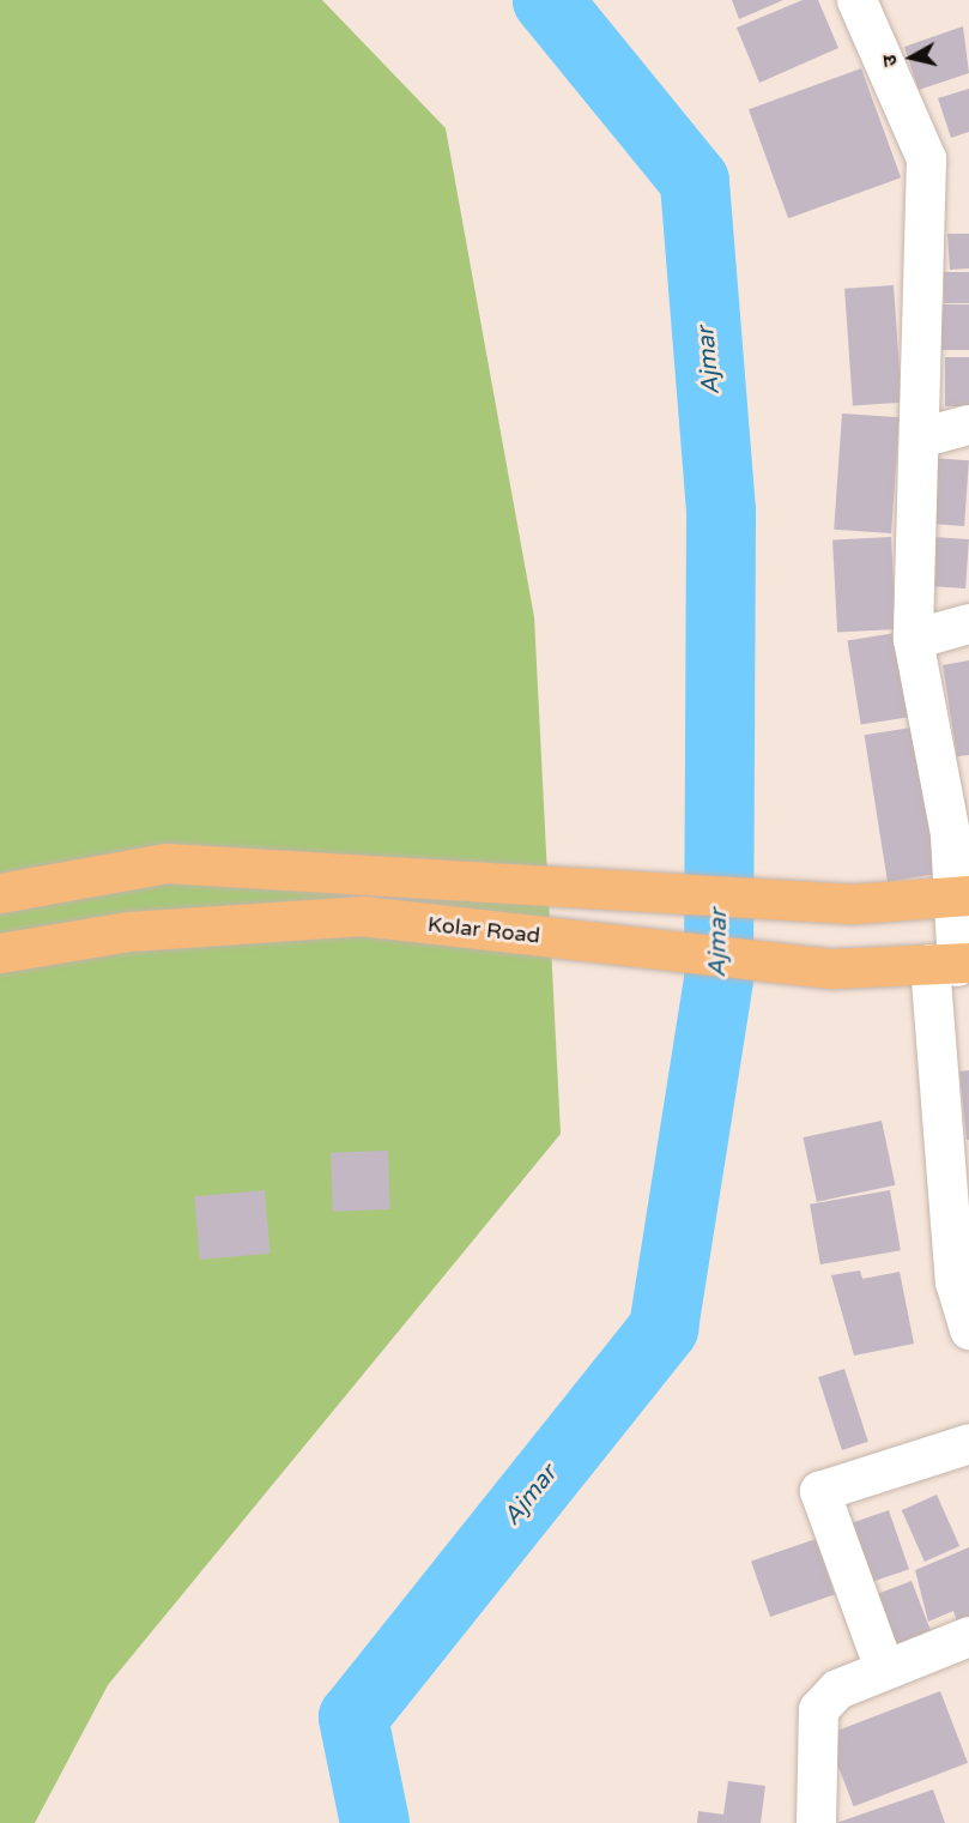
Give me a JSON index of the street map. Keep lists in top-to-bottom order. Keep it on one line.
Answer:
{"streets":{"main road":["Kolar Road"]},"water":["Ajmar"],"north":"left"}
